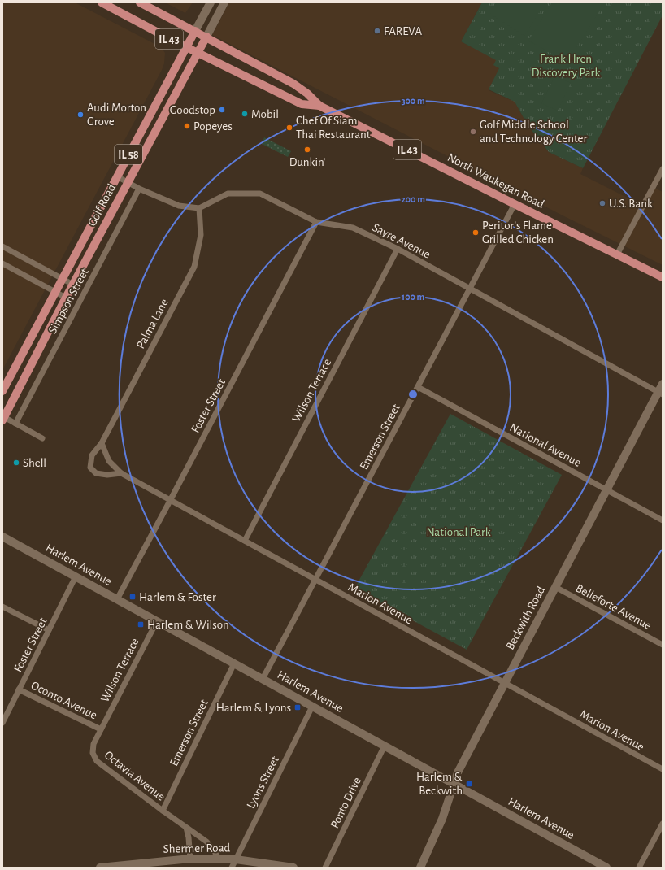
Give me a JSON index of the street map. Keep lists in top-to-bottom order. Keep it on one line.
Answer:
{"streets":{"main road":["IL 43","IL 58","North Waukegan Road","Golf Road","Harlem Avenue","Beckwith Road","Shermer Road"],"street":["Sayre Avenue","Simpson Street","Palma Lane","Wilson Terrace","Foster Street","Emerson Street","National Avenue","Marion Avenue","Belleforte Avenue","Oconto Avenue","Octavia Avenue","Lyons Street","Ponto Drive"]},"crossings":[["IL 43","North Waukegan Road"],["IL 43","Golf Road"],["North Waukegan Road","Golf Road"],["North Waukegan Road","Emerson Street"],["Sayre Avenue","Palma Lane"],["Sayre Avenue","Wilson Terrace"],["Sayre Avenue","Foster Street"],["Sayre Avenue","Emerson Street"],["Sayre Avenue","Beckwith Road"],["Palma Lane","Marion Avenue"],["Wilson Terrace","Harlem Avenue"],["Wilson Terrace","Marion Avenue"],["Wilson Terrace","Oconto Avenue"],["Wilson Terrace","Octavia Avenue"],["Foster Street","Harlem Avenue"],["Foster Street","Marion Avenue"],["Foster Street","Oconto Avenue"],["Emerson Street","National Avenue"],["Emerson Street","Harlem Avenue"],["Emerson Street","Marion Avenue"],["Emerson Street","Octavia Avenue"],["National Avenue","Beckwith Road"],["Harlem Avenue","Beckwith Road"],["Harlem Avenue","Lyons Street"],["Harlem Avenue","Ponto Drive"],["Marion Avenue","Beckwith Road"],["Belleforte Avenue","Beckwith Road"],["Oconto Avenue","Octavia Avenue"],["Octavia Avenue","Shermer Road"],["Lyons Street","Shermer Road"]],"parks":["Frank Hren Discovery Park","National Park"],"places":{"other":["FAREVA","Goodstop","Mobil","Audi Morton Grove","Popeyes","Chef Of Siam Thai Restaurant","Golf Middle School and Technology Center","Dunkin'","U.S. Bank","Peritor's Flame Grilled Chicken","Shell"],"transit":["Harlem & Foster","Harlem & Wilson","Harlem & Lyons","Harlem & Beckwith"]},"rings":["300 m","200 m","100 m"]}
